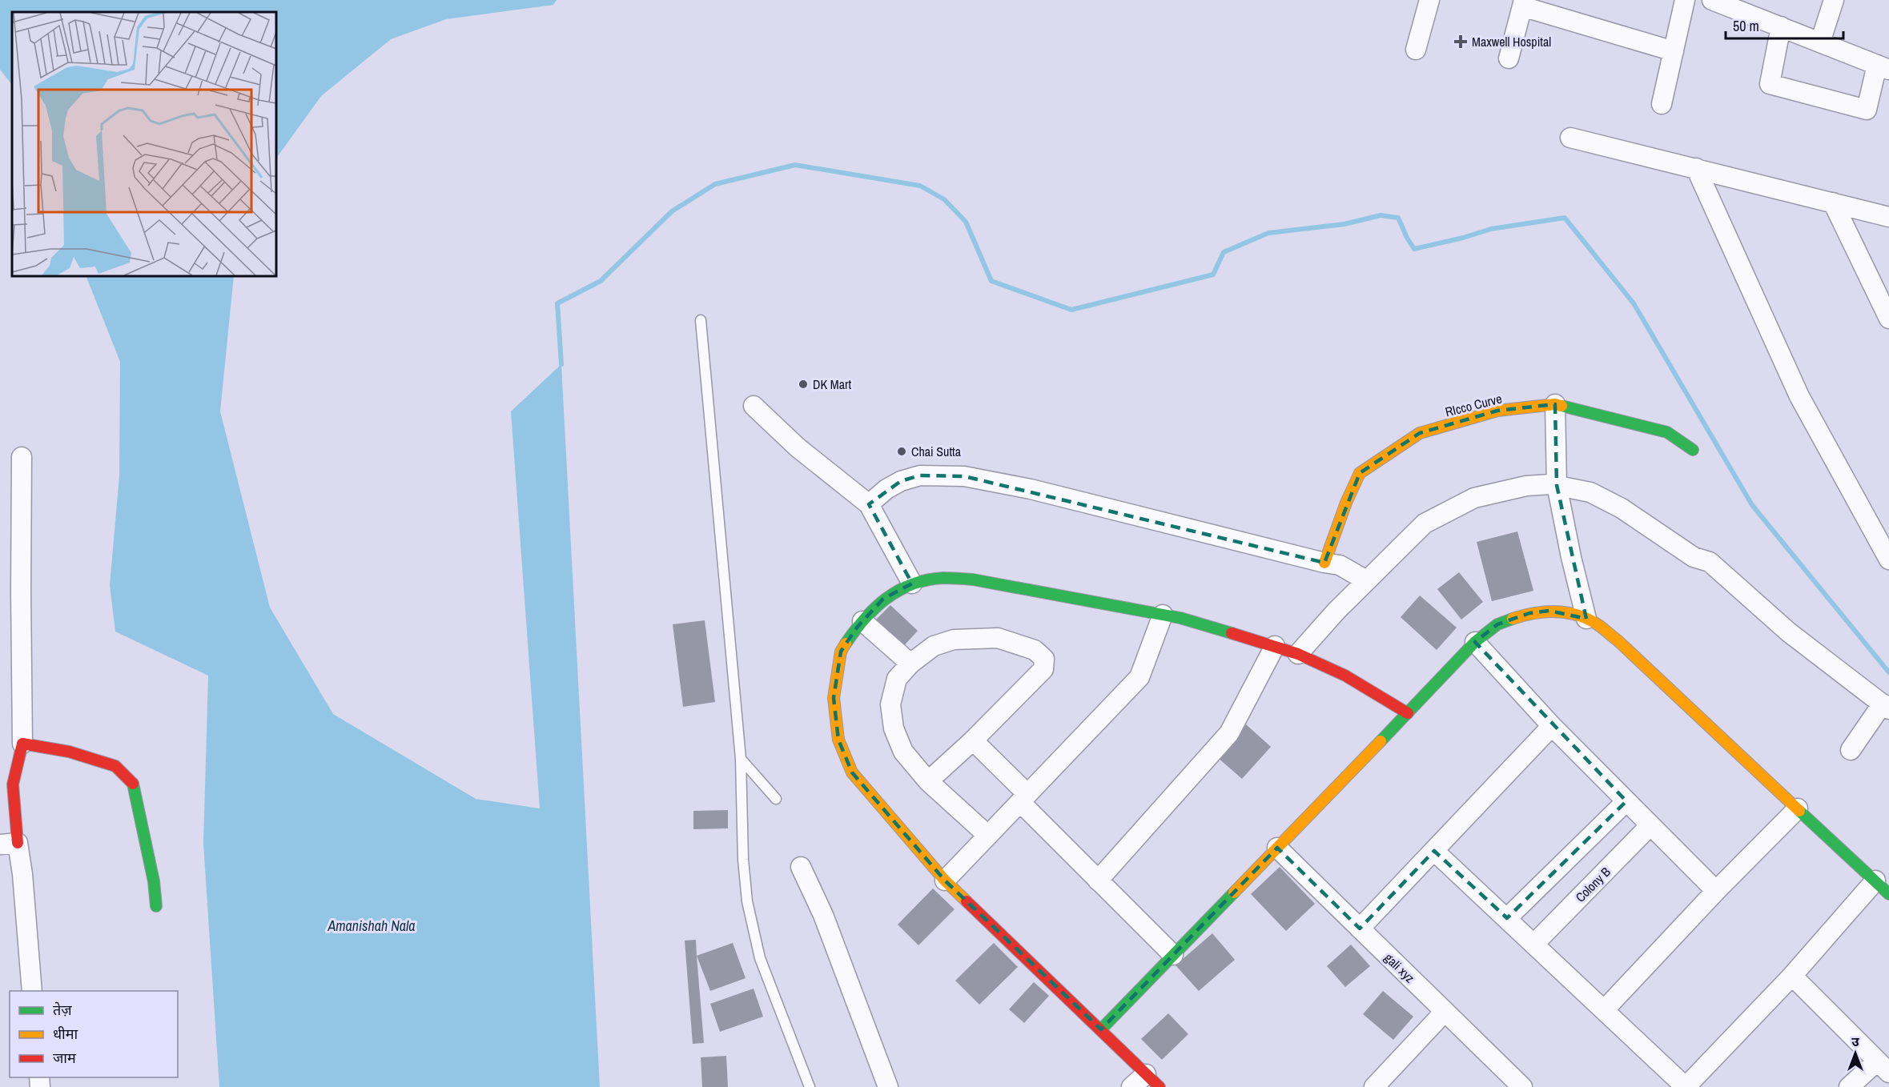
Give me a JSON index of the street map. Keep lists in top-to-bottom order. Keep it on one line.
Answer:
{"streets":{"street":["RIcco Curve","Colony B","gali xyz"]},"water":["Amanishah Nala"],"places":{"health":["Maxwell Hospital"],"other":["DK Mart","Chai Sutta"]},"legend":["तेज़","धीमा","जाम"],"scale_bar":"50 m","north":"top"}
